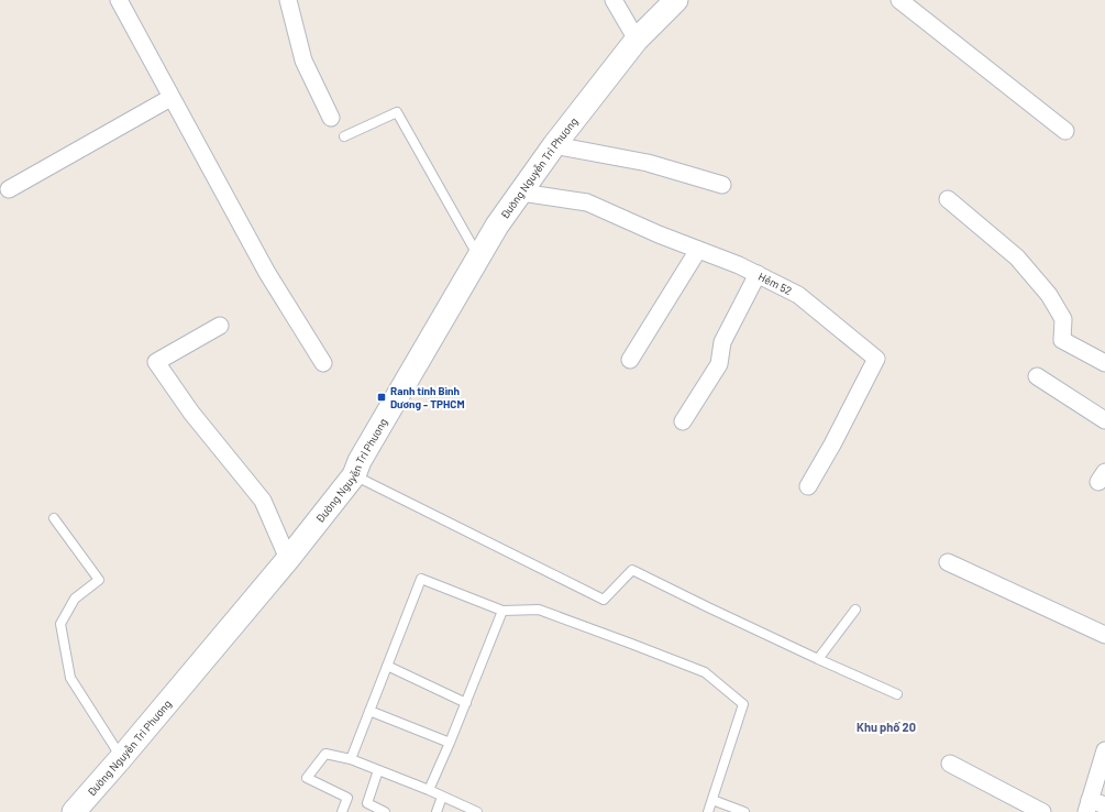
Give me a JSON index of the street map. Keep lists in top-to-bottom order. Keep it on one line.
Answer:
{"streets":{"main road":["Đường Nguyễn Tri Phương"],"street":["Hẻm 52"]},"crossings":[["Đường Nguyễn Tri Phương","Hẻm 52"]],"districts":["Khu phố 20"],"places":{"transit":["Ranh tỉnh Bình Dương - TPHCM"]}}
